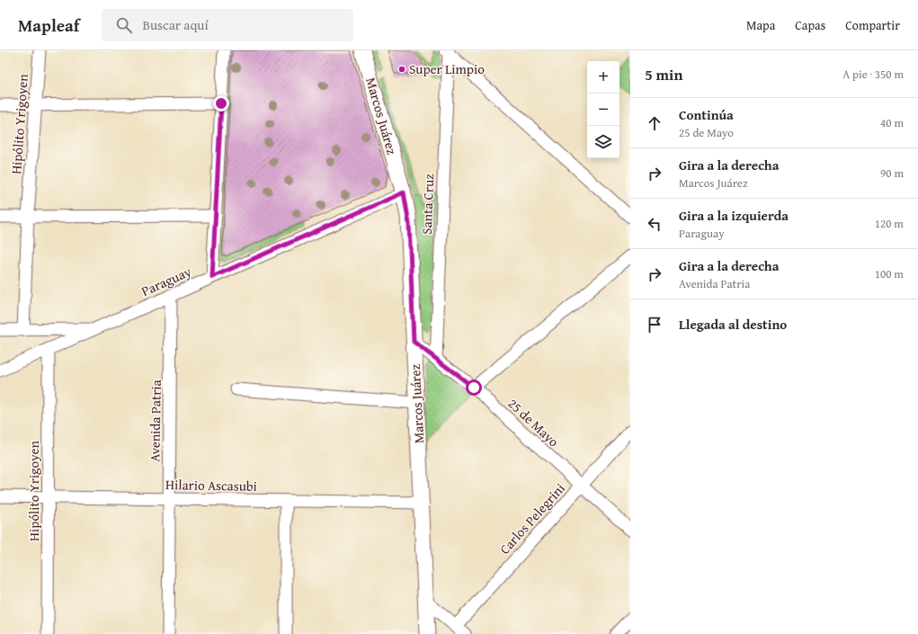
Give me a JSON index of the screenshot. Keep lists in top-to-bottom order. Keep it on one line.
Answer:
{"streets":{"main road":["Marcos Juárez"],"street":["Hipólito Yrigoyen","Santa Cruz","Paraguay","Avenida Patria","25 de Mayo","Hilario Ascasubi","Carlos Pelegrini"]},"crossings":[["Marcos Juárez","Paraguay"],["Marcos Juárez","25 de Mayo"],["Marcos Juárez","Hilario Ascasubi"],["Hipólito Yrigoyen","Paraguay"],["Hipólito Yrigoyen","Hilario Ascasubi"],["Santa Cruz","25 de Mayo"],["Paraguay","Avenida Patria"],["Avenida Patria","Hilario Ascasubi"],["25 de Mayo","Carlos Pelegrini"]],"places":["Super Limpio"],"page":{"header":"Mapleaf","search":"Buscar aquí","nav":["Mapa","Capas","Compartir"],"heading":["5 min","A pie · 350 m"],"map_buttons":["+","−"],"list":[["Continúa","25 de Mayo","40 m"],["Gira a la derecha","Marcos Juárez","90 m"],["Gira a la izquierda","Paraguay","120 m"],["Gira a la derecha","Avenida Patria","100 m"],"Llegada al destino"]}}
